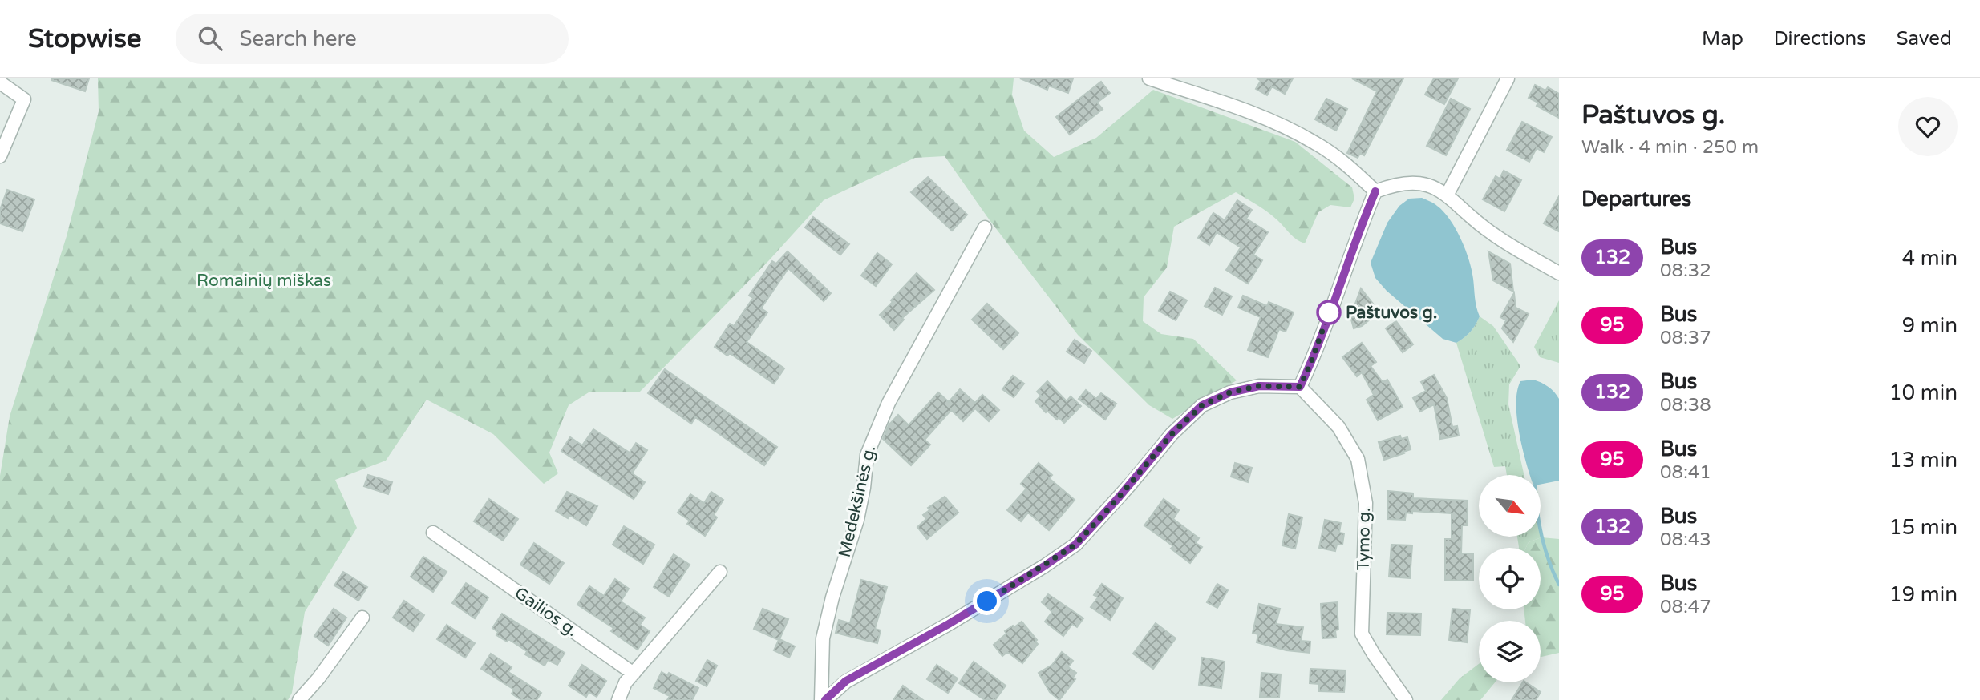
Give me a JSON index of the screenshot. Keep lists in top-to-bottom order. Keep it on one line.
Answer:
{"streets":{"street":["Medekšinės g.","Tymo g.","Gailios g."]},"parks":["Romainių miškas"],"places":["Paštuvos g."],"lines":["bus line 132"],"north":"bottom right","page":{"header":"Stopwise","search":"Search here","nav":["Map","Directions","Saved"],"heading":[["Paštuvos g.","Walk · 4 min · 250 m"],"Departures"],"list":[{"mark":"132","name":"Bus","note":"08:32","value":"4 min"},{"mark":"95","name":"Bus","note":"08:37","value":"9 min"},{"mark":"132","name":"Bus","note":"08:38","value":"10 min"},{"mark":"95","name":"Bus","note":"08:41","value":"13 min"},{"mark":"132","name":"Bus","note":"08:43","value":"15 min"},{"mark":"95","name":"Bus","note":"08:47","value":"19 min"}]}}
